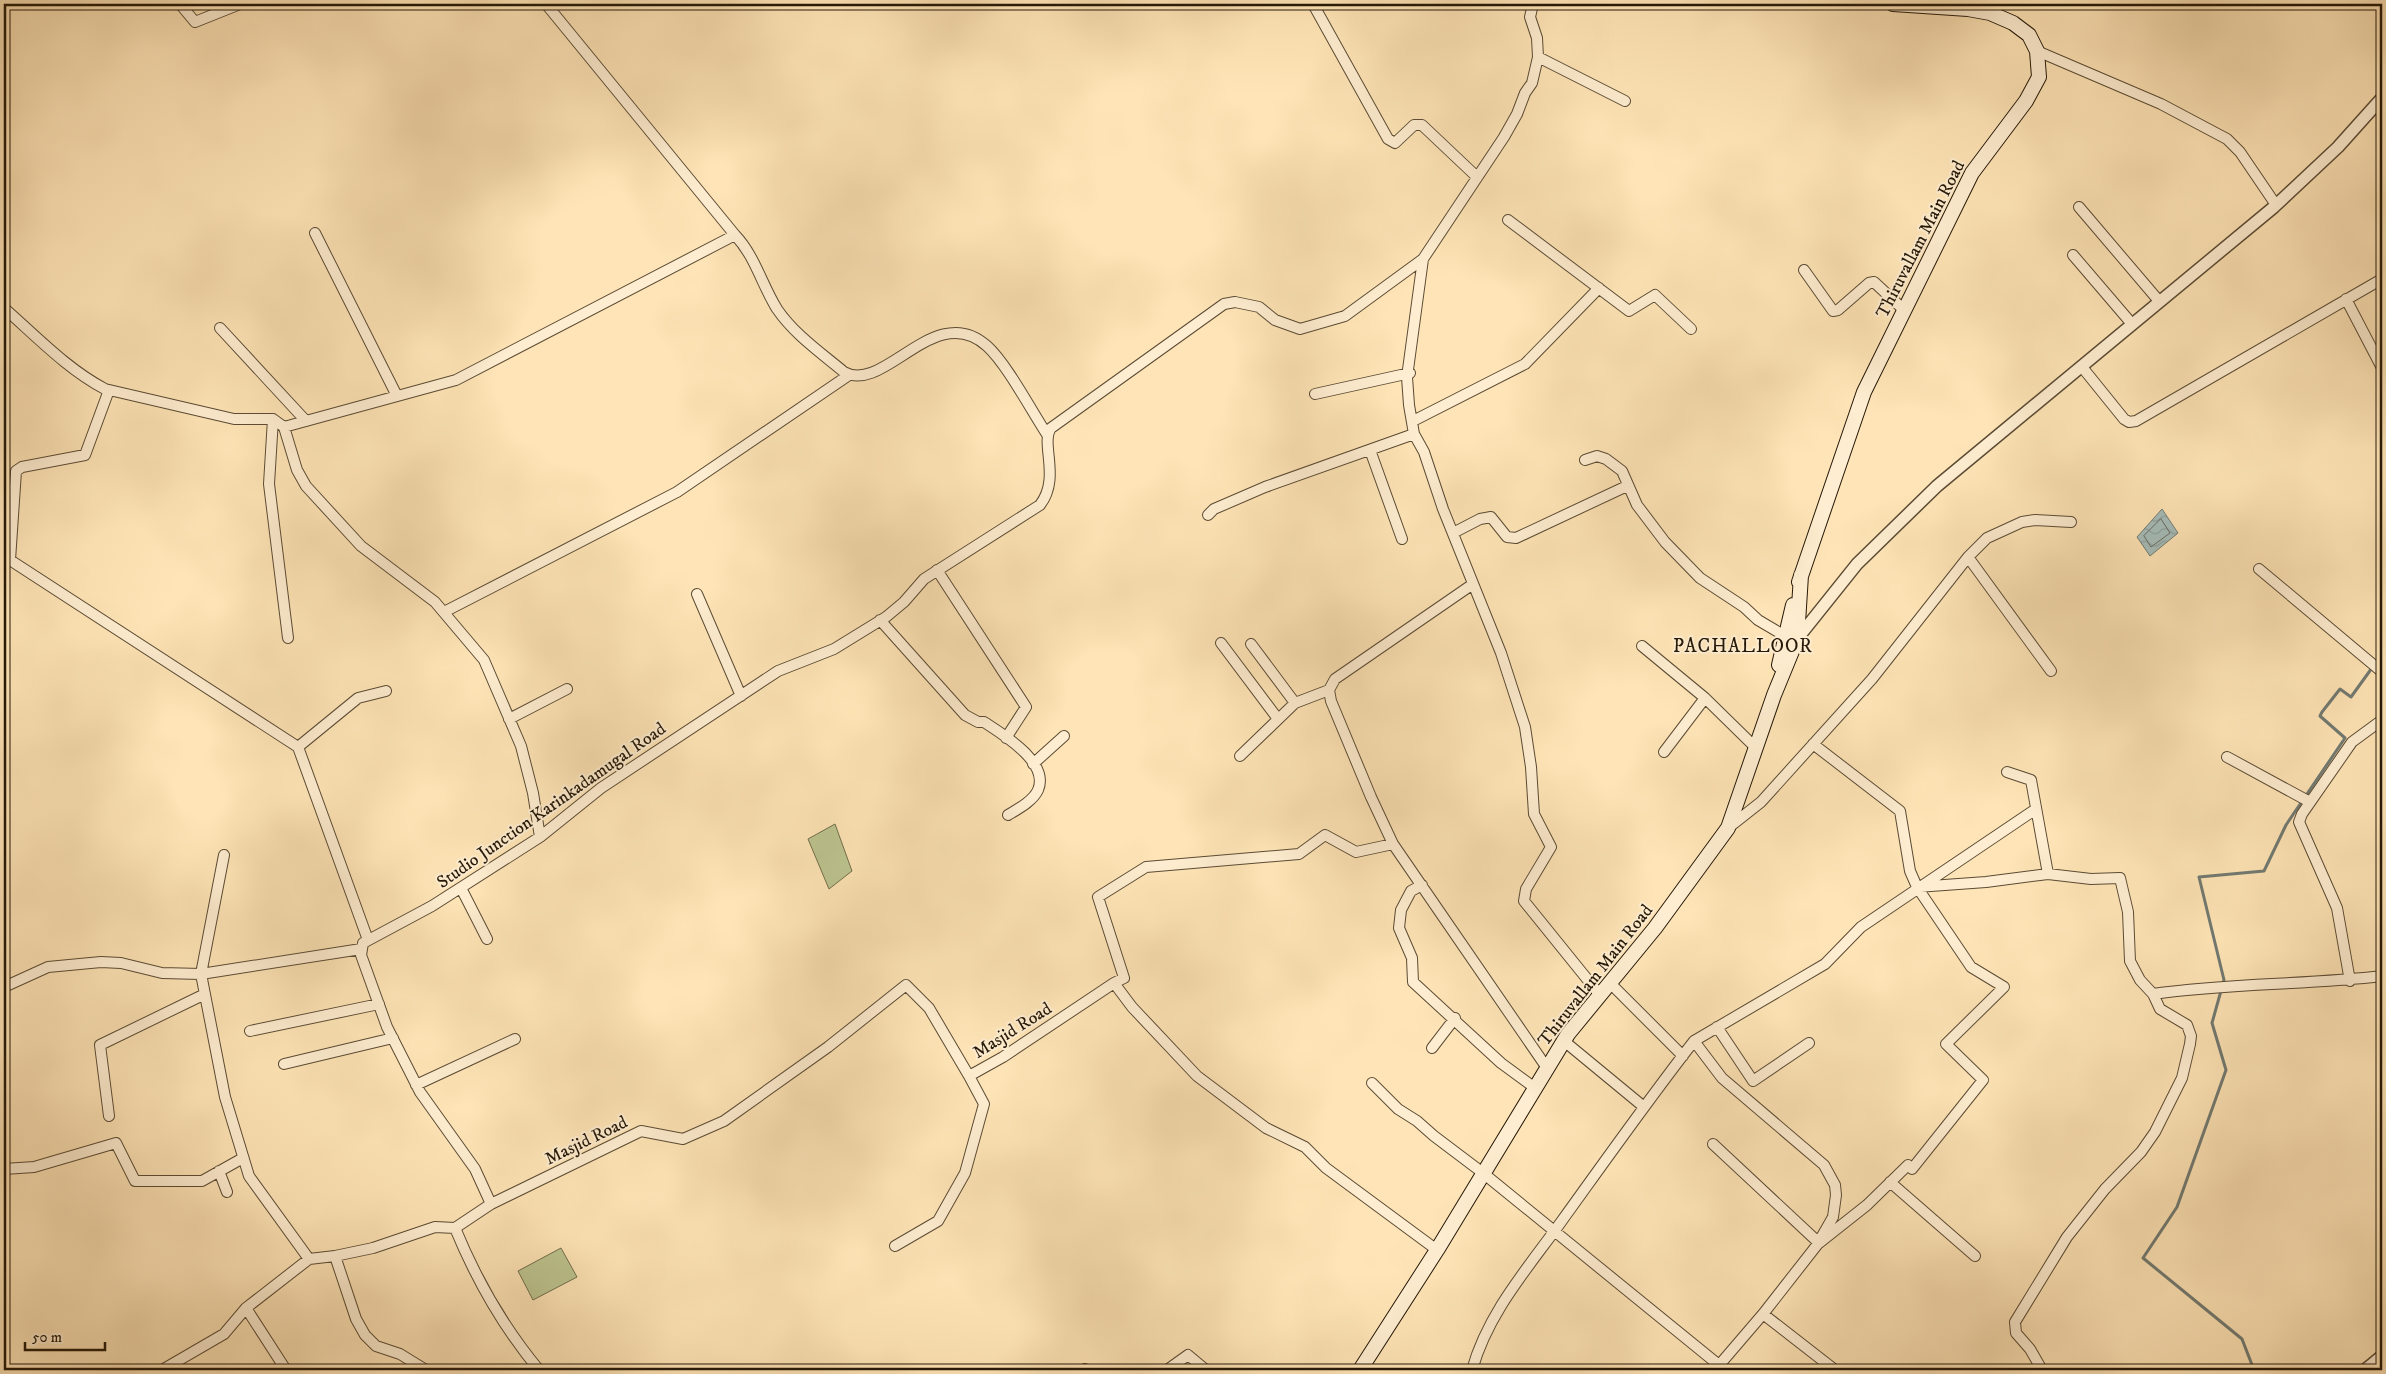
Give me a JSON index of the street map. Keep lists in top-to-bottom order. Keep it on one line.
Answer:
{"streets":{"main road":["Thiruvallam Main Road"],"street":["Studio Junction Karinkadamugal Road","Masjid Road"]},"districts":["PACHALLOOR"],"scale_bar":"50 m"}
